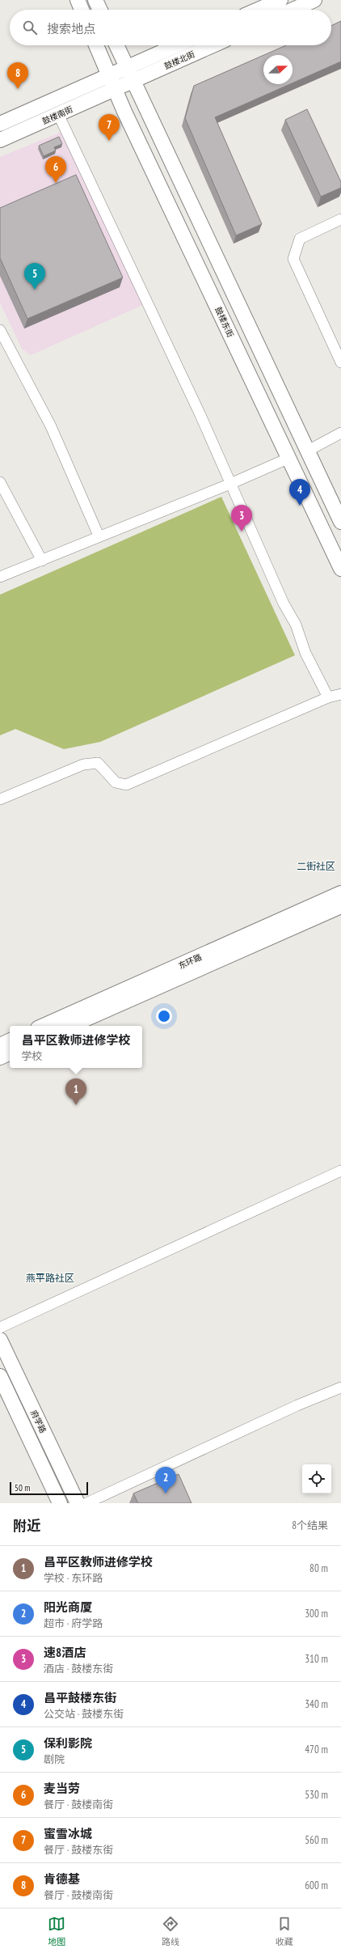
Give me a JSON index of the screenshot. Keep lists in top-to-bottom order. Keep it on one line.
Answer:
{"streets":{"street":["鼓楼北街","鼓楼南街","鼓楼东街","东环路","府学路"]},"crossings":[["鼓楼北街","鼓楼南街"],["鼓楼北街","鼓楼东街"],["鼓楼南街","鼓楼东街"]],"districts":["二街社区","燕平路社区"],"scale_bar":"50 m","north":"right","page":{"search":"搜索地点","pins":["8","7","6","5","4","3","1","2"],"popup":["昌平区教师进修学校","学校"],"scale":"50 m","heading":["附近","8个结果"],"list":[{"mark":"1","name":"昌平区教师进修学校","note":"学校 · 东环路","value":"80 m"},{"mark":"2","name":"阳光商厦","note":"超市 · 府学路","value":"300 m"},{"mark":"3","name":"速8酒店","note":"酒店 · 鼓楼东街","value":"310 m"},{"mark":"4","name":"昌平鼓楼东街","note":"公交站 · 鼓楼东街","value":"340 m"},{"mark":"5","name":"保利影院","note":"剧院","value":"470 m"},{"mark":"6","name":"麦当劳","note":"餐厅 · 鼓楼南街","value":"530 m"},{"mark":"7","name":"蜜雪冰城","note":"餐厅 · 鼓楼东街","value":"560 m"},{"mark":"8","name":"肯德基","note":"餐厅 · 鼓楼南街","value":"600 m"}],"nav":["地图","路线","收藏"]}}
